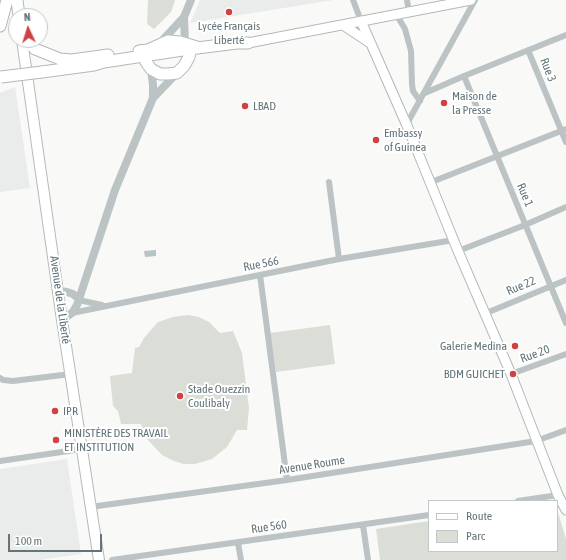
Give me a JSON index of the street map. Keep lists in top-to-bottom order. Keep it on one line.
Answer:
{"streets":{"main road":["Avenue de la Liberté"],"street":["Rue 3","Rue 1","Rue 566","Rue 22","Rue 20","Avenue Roume","Rue 560"]},"crossings":[["Rue 1","Rue 22"],["Avenue de la Liberté","Avenue Roume"]],"places":["Lycée Français Liberté","Maison de la Presse","LBAD","Embassy of Guinea","Galerie Medina","BDM GUICHET","Stade Ouezzin Coulibaly","IPR","MINISTÈRE DES TRAVAIL ET INSTITUTION"],"legend":["Route","Parc"],"scale_bar":"100 m","north":"top"}
